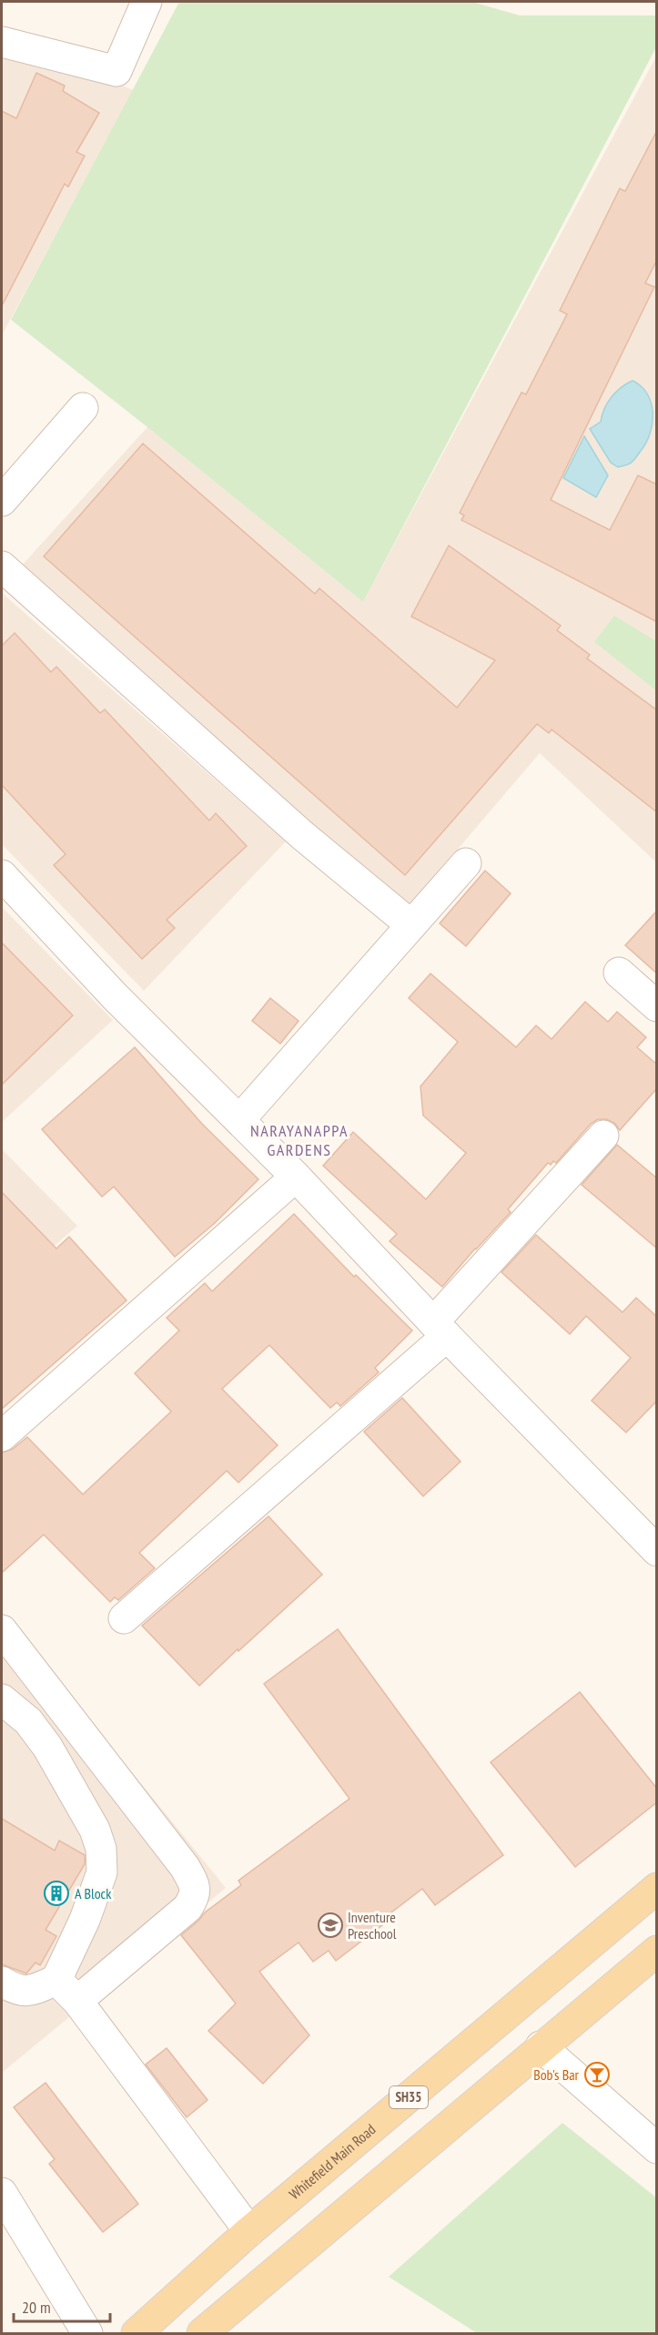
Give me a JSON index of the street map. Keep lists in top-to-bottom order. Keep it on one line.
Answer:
{"streets":{"main road":["SH35","Whitefield Main Road"]},"districts":["NARAYANAPPA GARDENS"],"places":{"building":["A Block"],"school or university":["Inventure Preschool"],"bar":["Bob's Bar"]},"scale_bar":"20 m"}
